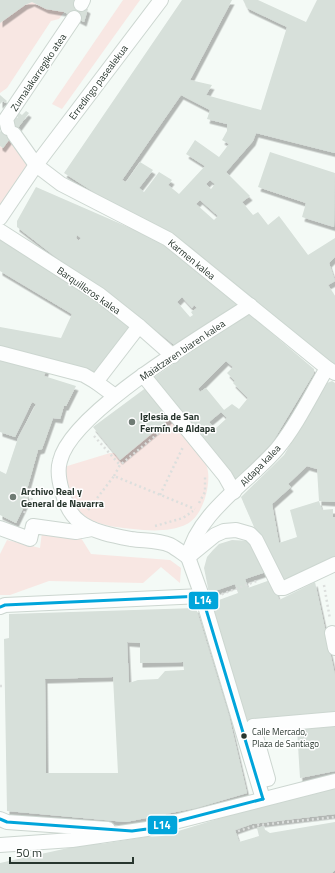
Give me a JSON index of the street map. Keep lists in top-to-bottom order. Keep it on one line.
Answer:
{"streets":{"street":["Zumalakarregiko atea","Erredingo pasealekua","Karmen kalea","Barquilleros kalea","Maiatzaren biaren kalea","Aldapa kalea"]},"crossings":[["Zumalakarregiko atea","Karmen kalea"],["Erredingo pasealekua","Karmen kalea"],["Karmen kalea","Maiatzaren biaren kalea"],["Karmen kalea","Aldapa kalea"],["Barquilleros kalea","Maiatzaren biaren kalea"],["Maiatzaren biaren kalea","Aldapa kalea"]],"places":["Iglesia de San Fermín de Aldapa","Archivo Real y General de Navarra","Calle Mercado, Plaza de Santiago"],"lines":["transit line L14"],"scale_bar":"50 m"}
